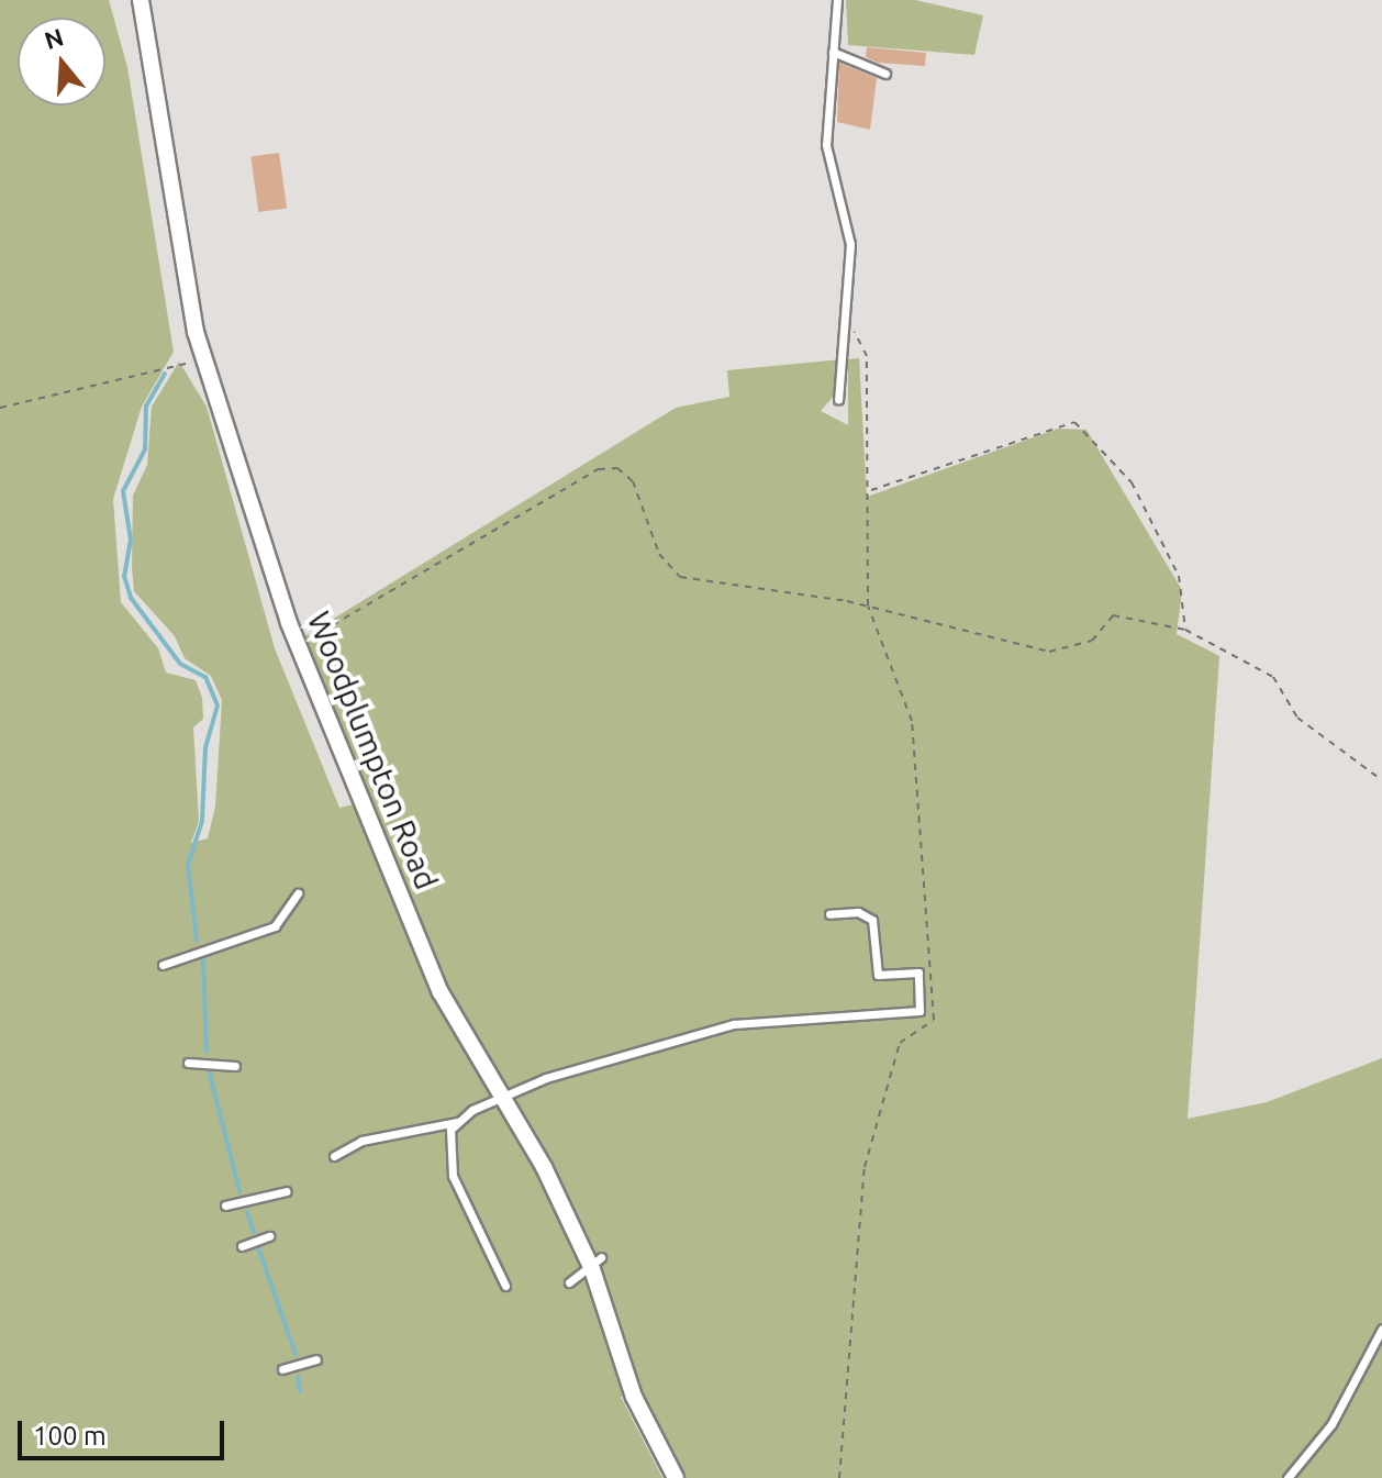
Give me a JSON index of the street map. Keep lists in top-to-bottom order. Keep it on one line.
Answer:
{"streets":{"street":["Woodplumpton Road"]},"scale_bar":"100 m","north":"top"}
